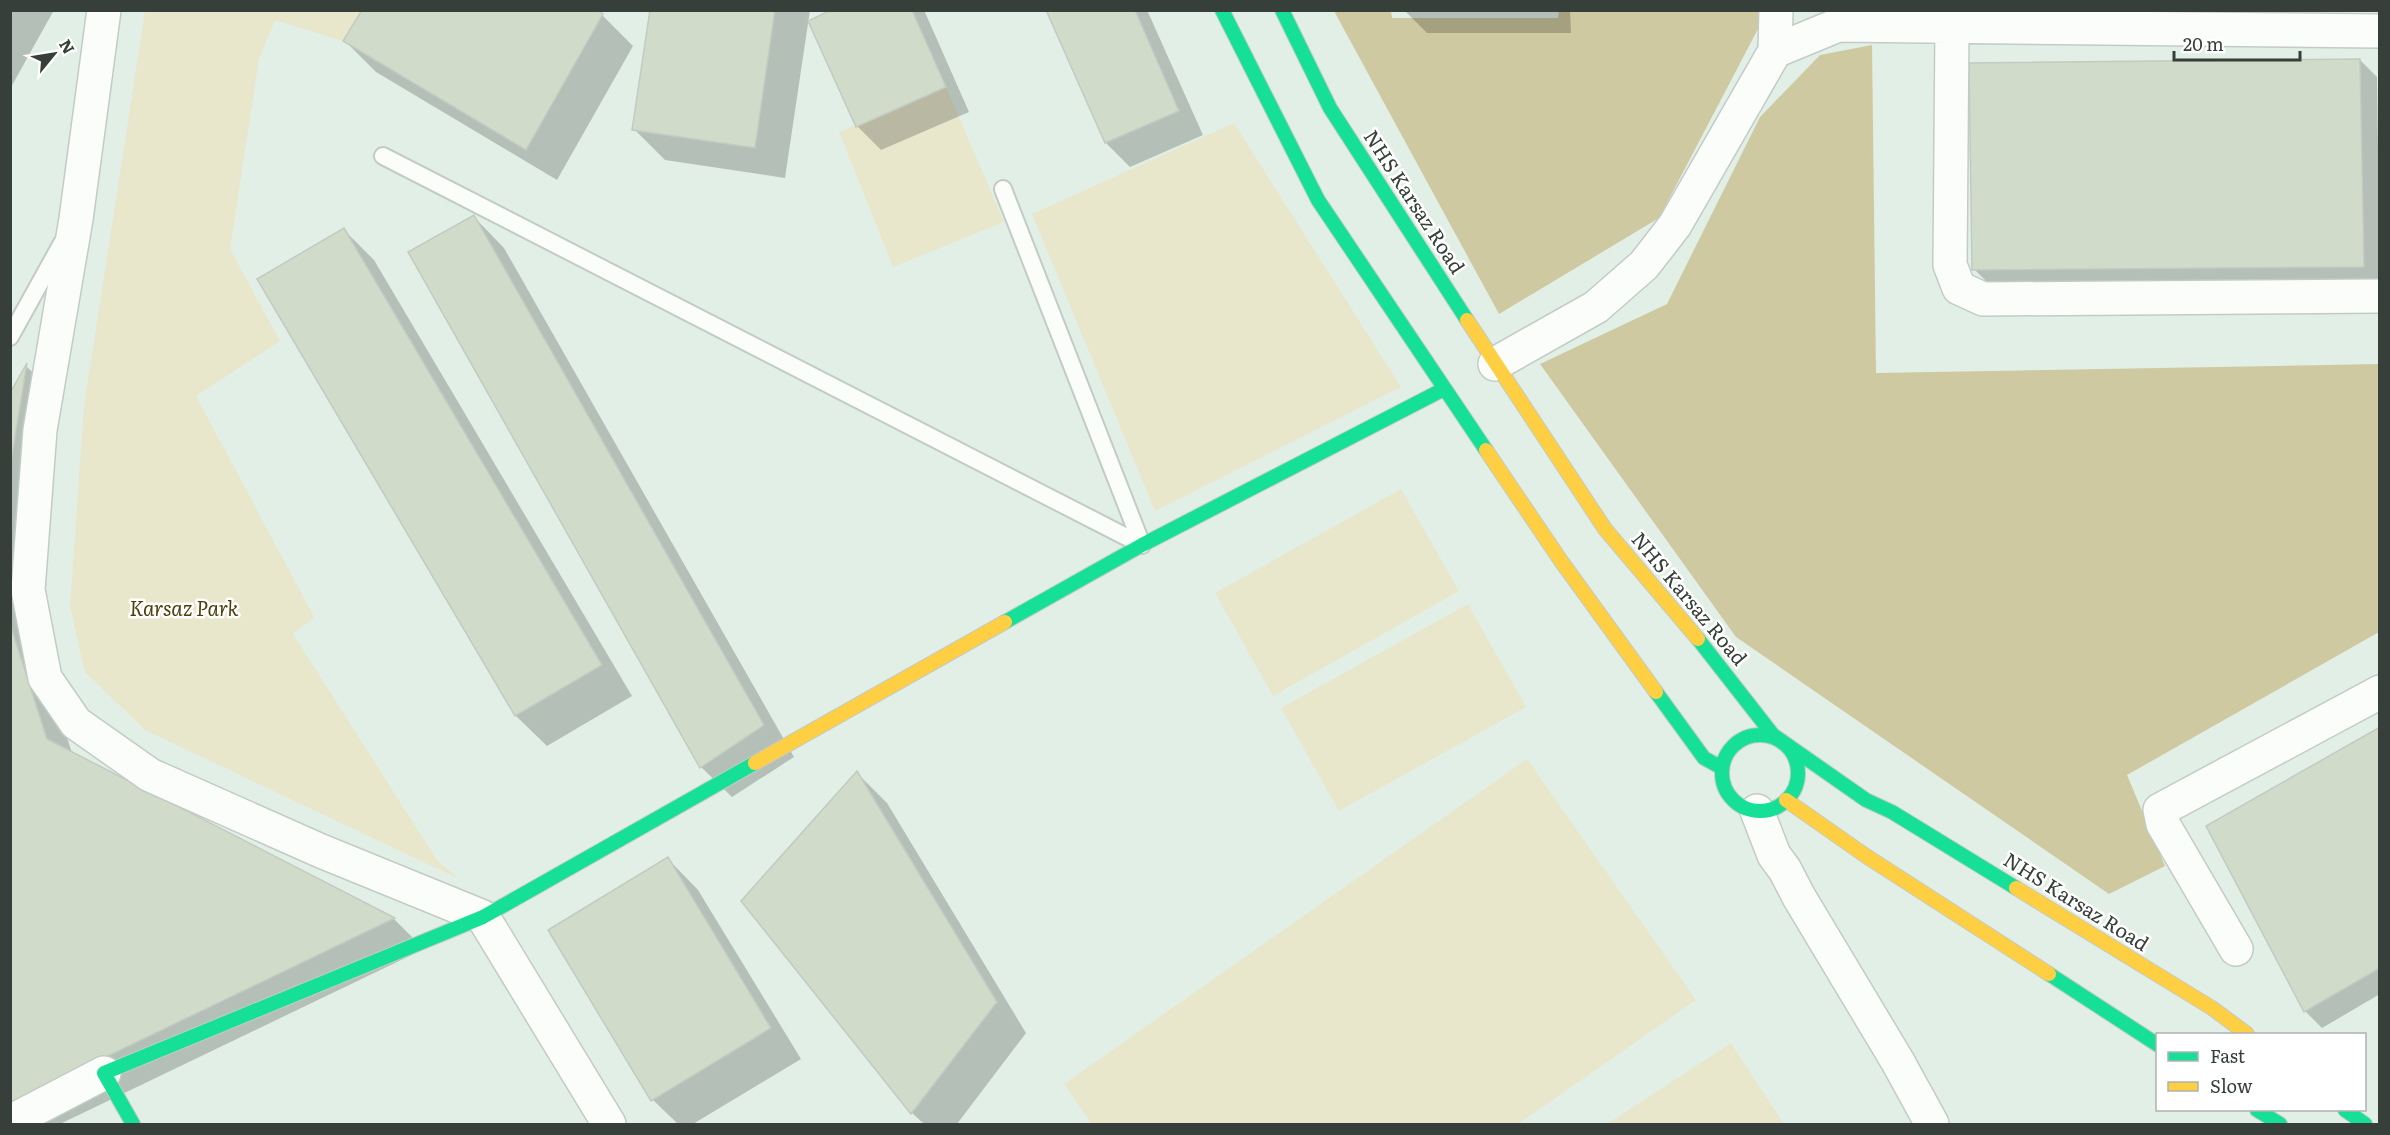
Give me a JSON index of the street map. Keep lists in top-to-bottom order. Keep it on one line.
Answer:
{"streets":{"street":["NHS Karsaz Road"]},"parks":["Karsaz Park"],"legend":["Fast","Slow"],"scale_bar":"20 m","north":"top right"}
